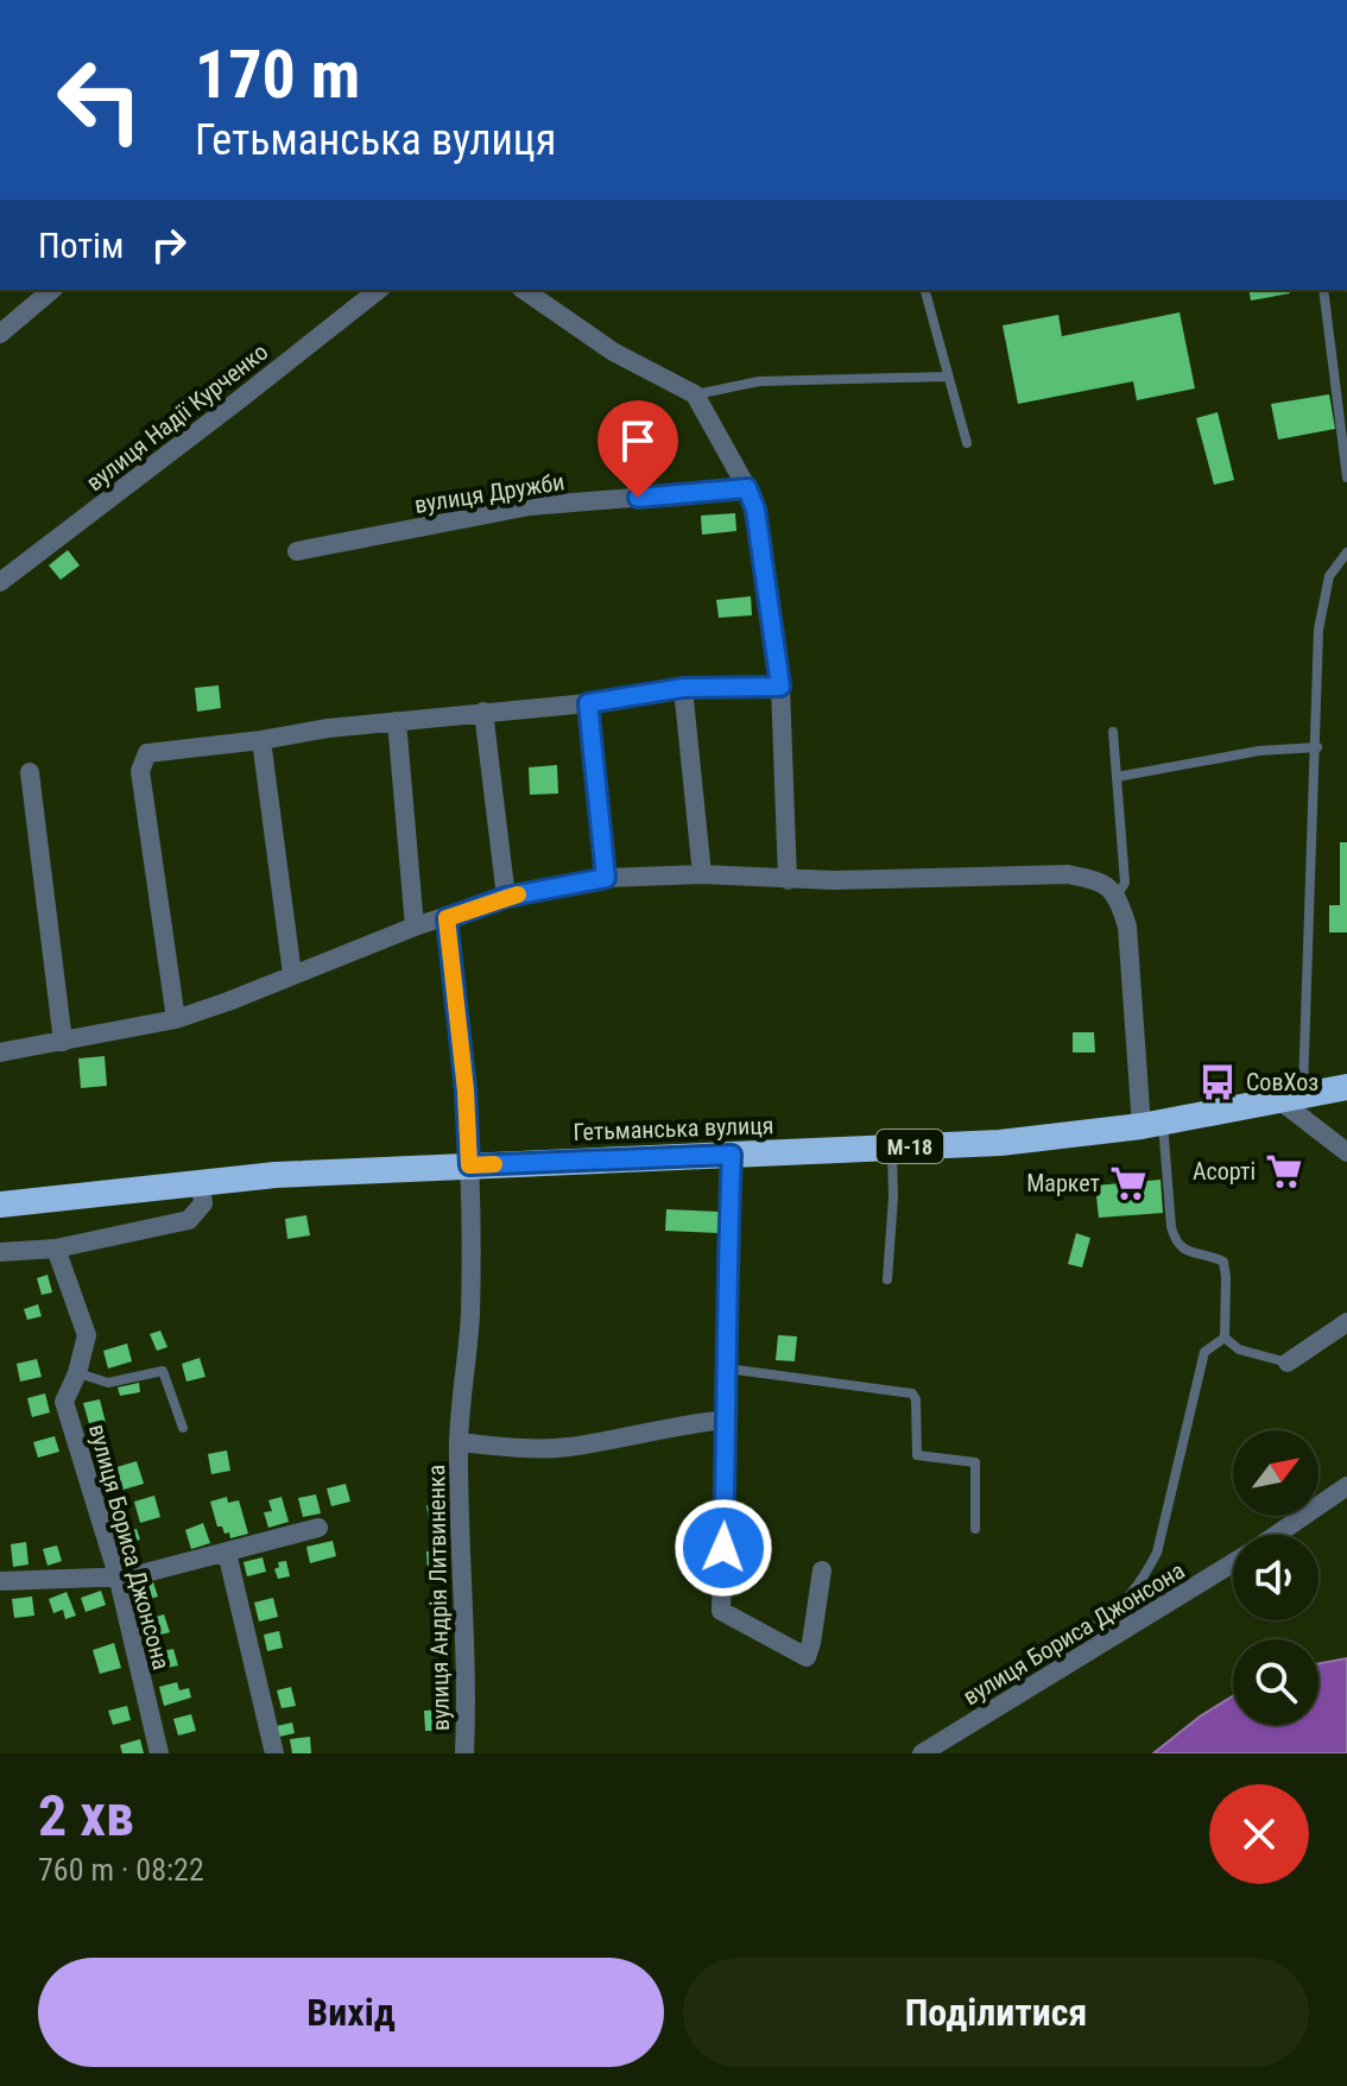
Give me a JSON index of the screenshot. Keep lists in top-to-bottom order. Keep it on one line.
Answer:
{"streets":{"highway":["Гетьманська вулиця","М-18"],"street":["вулиця Надії Курченко","вулиця Дружби","вулиця Бориса Джонсона","вулиця Андрія Литвиненка"]},"crossings":[["Гетьманська вулиця","вулиця Андрія Литвиненка"]],"places":{"bus stop":["СовХоз"],"supermarket":["Асорті","Маркет"]},"north":"top right","page":{"turn":["170 m","Гетьманська вулиця"],"then":"Потім","heading":["2 хв","760 m · 08:22"],"buttons":["Вихід","Поділитися"]}}
